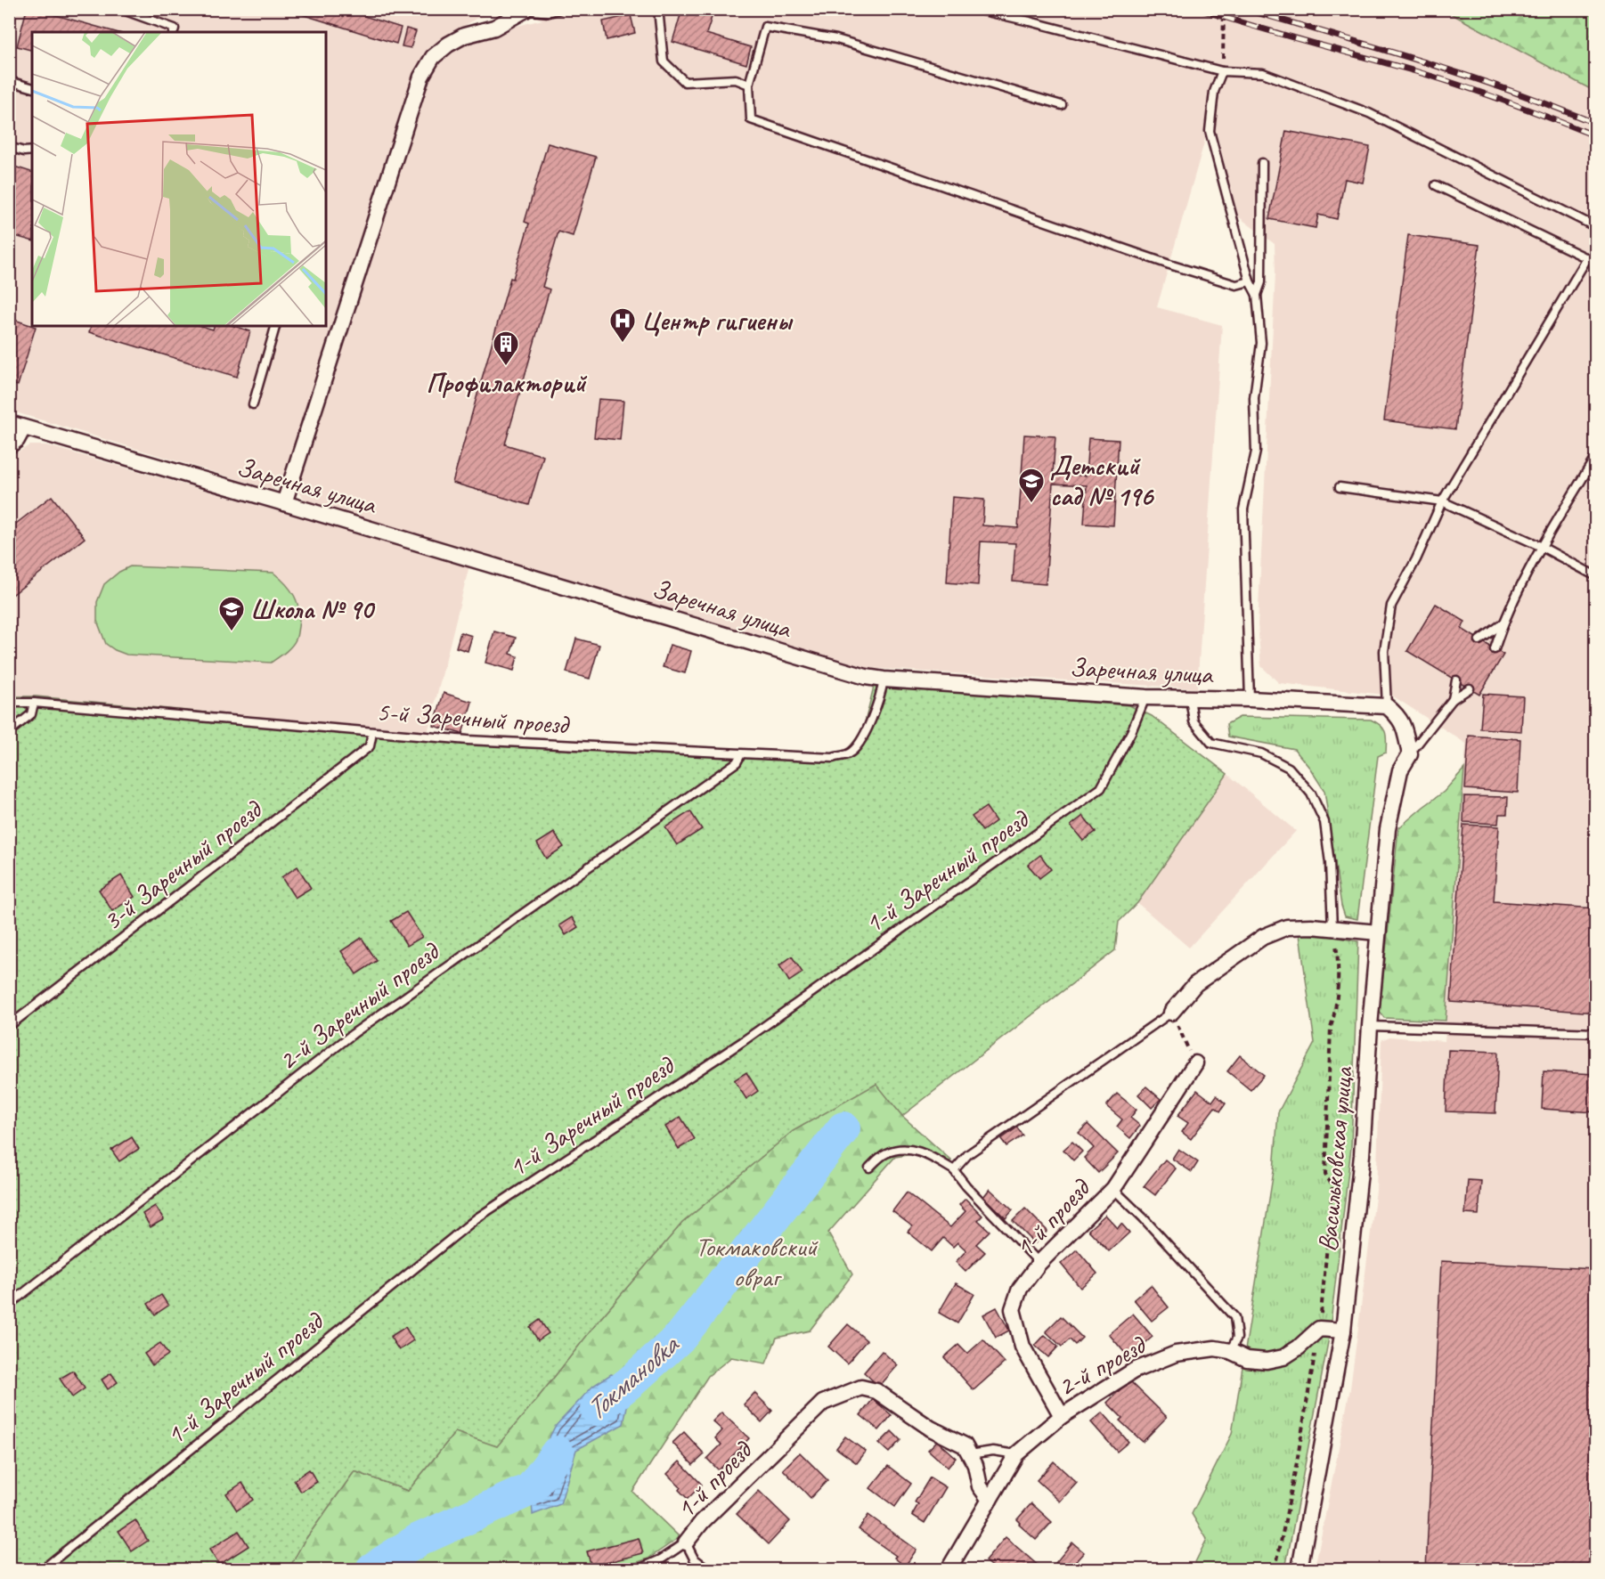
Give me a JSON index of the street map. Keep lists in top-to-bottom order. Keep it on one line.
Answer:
{"streets":{"street":["Заречная улица","Васильковская улица","1-й проезд","2-й проезд"],"lane":["5-й Заречный проезд","3-й Заречный проезд","1-й Заречный проезд","2-й Заречный проезд"]},"crossings":[["Заречная улица","5-й Заречный проезд"],["Заречная улица","1-й Заречный проезд"],["5-й Заречный проезд","3-й Заречный проезд"],["5-й Заречный проезд","2-й Заречный проезд"],["1-й проезд","2-й проезд"]],"water":["Токмановка"],"parks":["Токмаковский овраг"],"places":{"hospital":["Центр гигиены"],"building":["Профилакторий"],"school or university":["Детский сад № 196","Школа № 90"]}}
